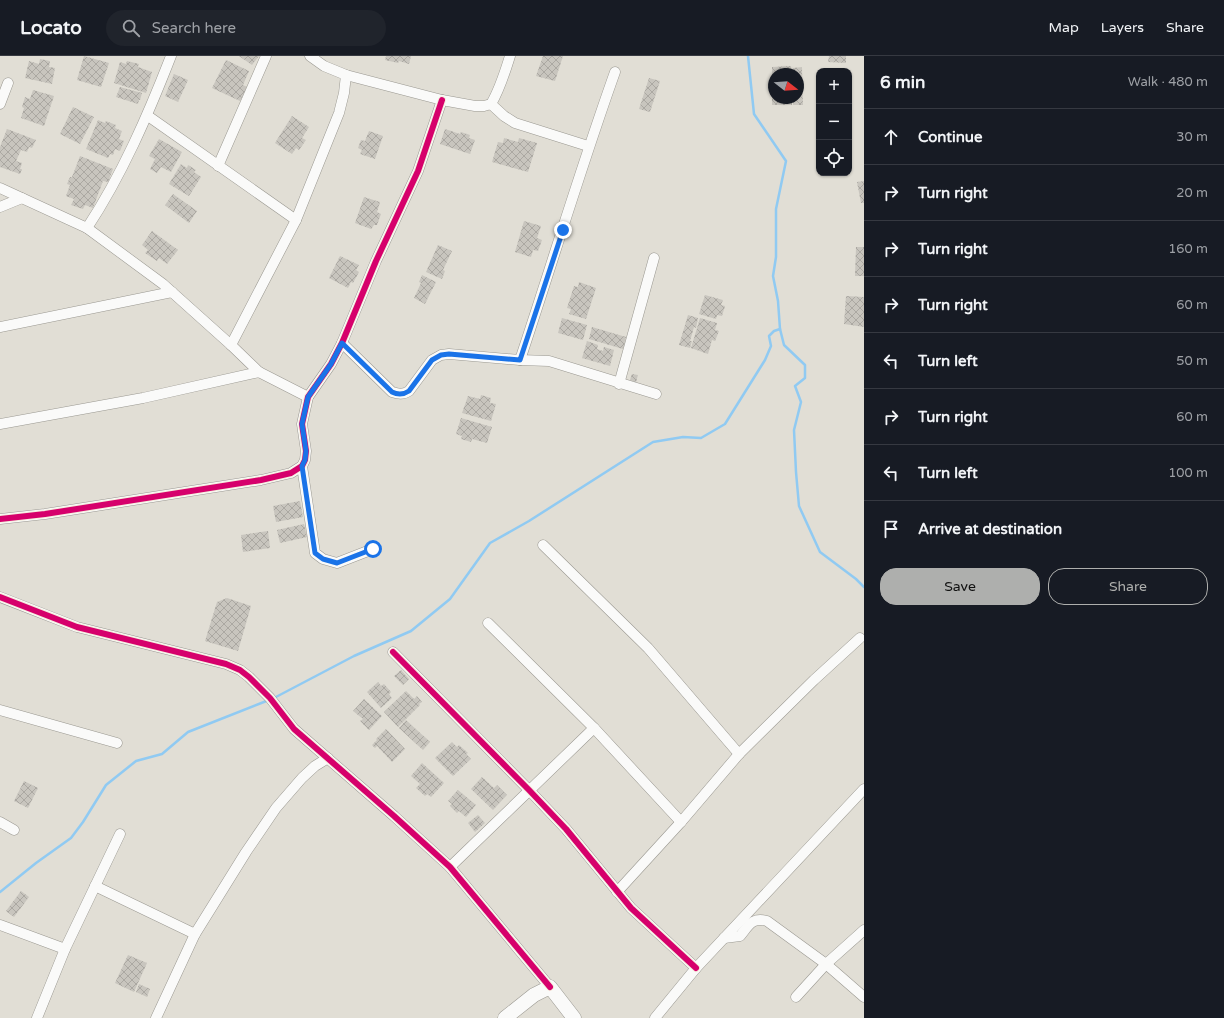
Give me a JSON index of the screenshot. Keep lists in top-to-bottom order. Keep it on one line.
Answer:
{"north":"right","page":{"header":"Locato","search":"Search here","nav":["Map","Layers","Share"],"heading":["6 min","Walk · 480 m"],"map_buttons":["+","−"],"list":[["Continue","30 m"],["Turn right","20 m"],["Turn right","160 m"],["Turn right","60 m"],["Turn left","50 m"],["Turn right","60 m"],["Turn left","100 m"],"Arrive at destination"],"buttons":["Save","Share"]}}
